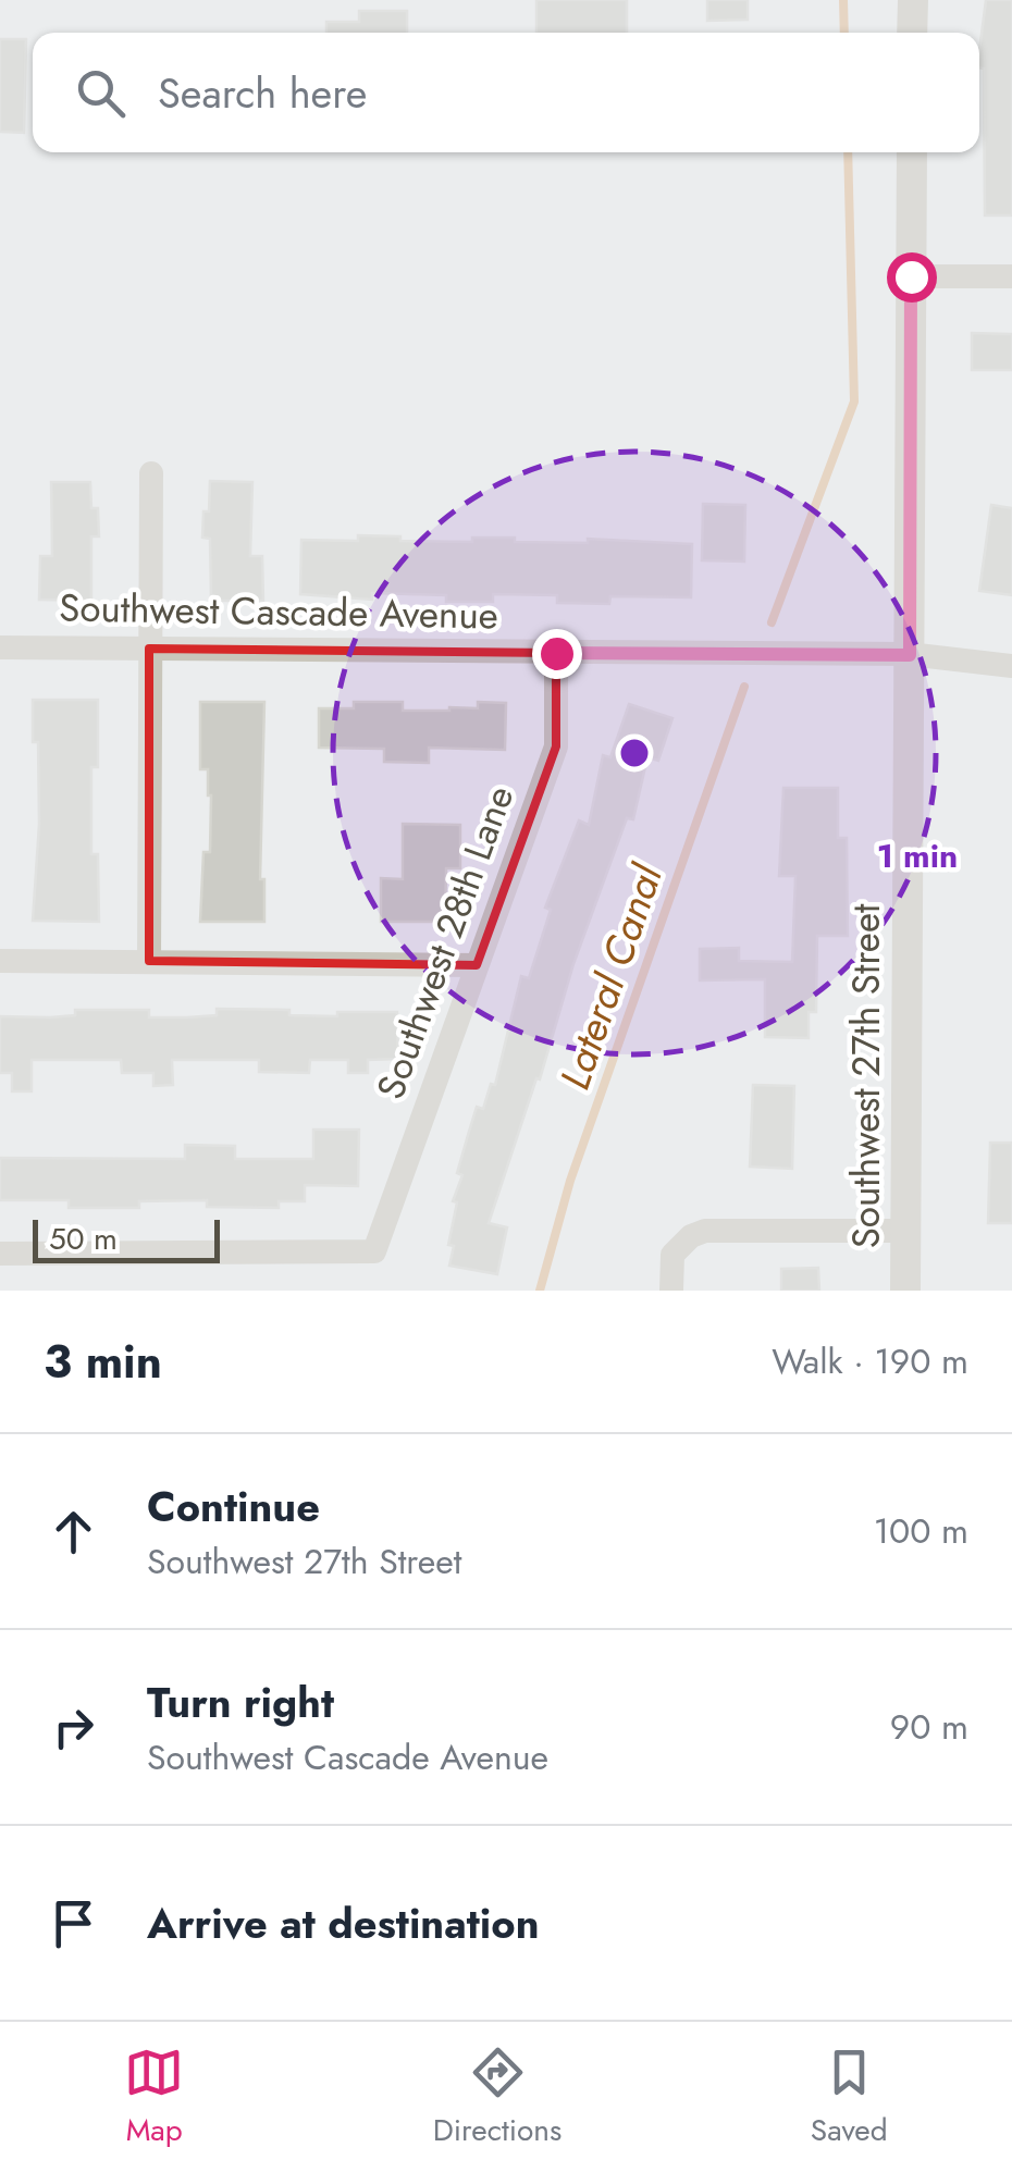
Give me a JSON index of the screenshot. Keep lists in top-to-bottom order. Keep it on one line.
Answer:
{"streets":{"street":["Southwest Cascade Avenue","Southwest 28th Lane","Southwest 27th Street"]},"crossings":[["Southwest Cascade Avenue","Southwest 28th Lane"],["Southwest Cascade Avenue","Southwest 27th Street"]],"water":["Lateral Canal"],"scale_bar":"50 m","page":{"search":"Search here","scale":"50 m","heading":["3 min","Walk · 190 m"],"list":[["Continue","Southwest 27th Street","100 m"],["Turn right","Southwest Cascade Avenue","90 m"],"Arrive at destination"],"nav":["Map","Directions","Saved"]},"rings":["1 min"]}
